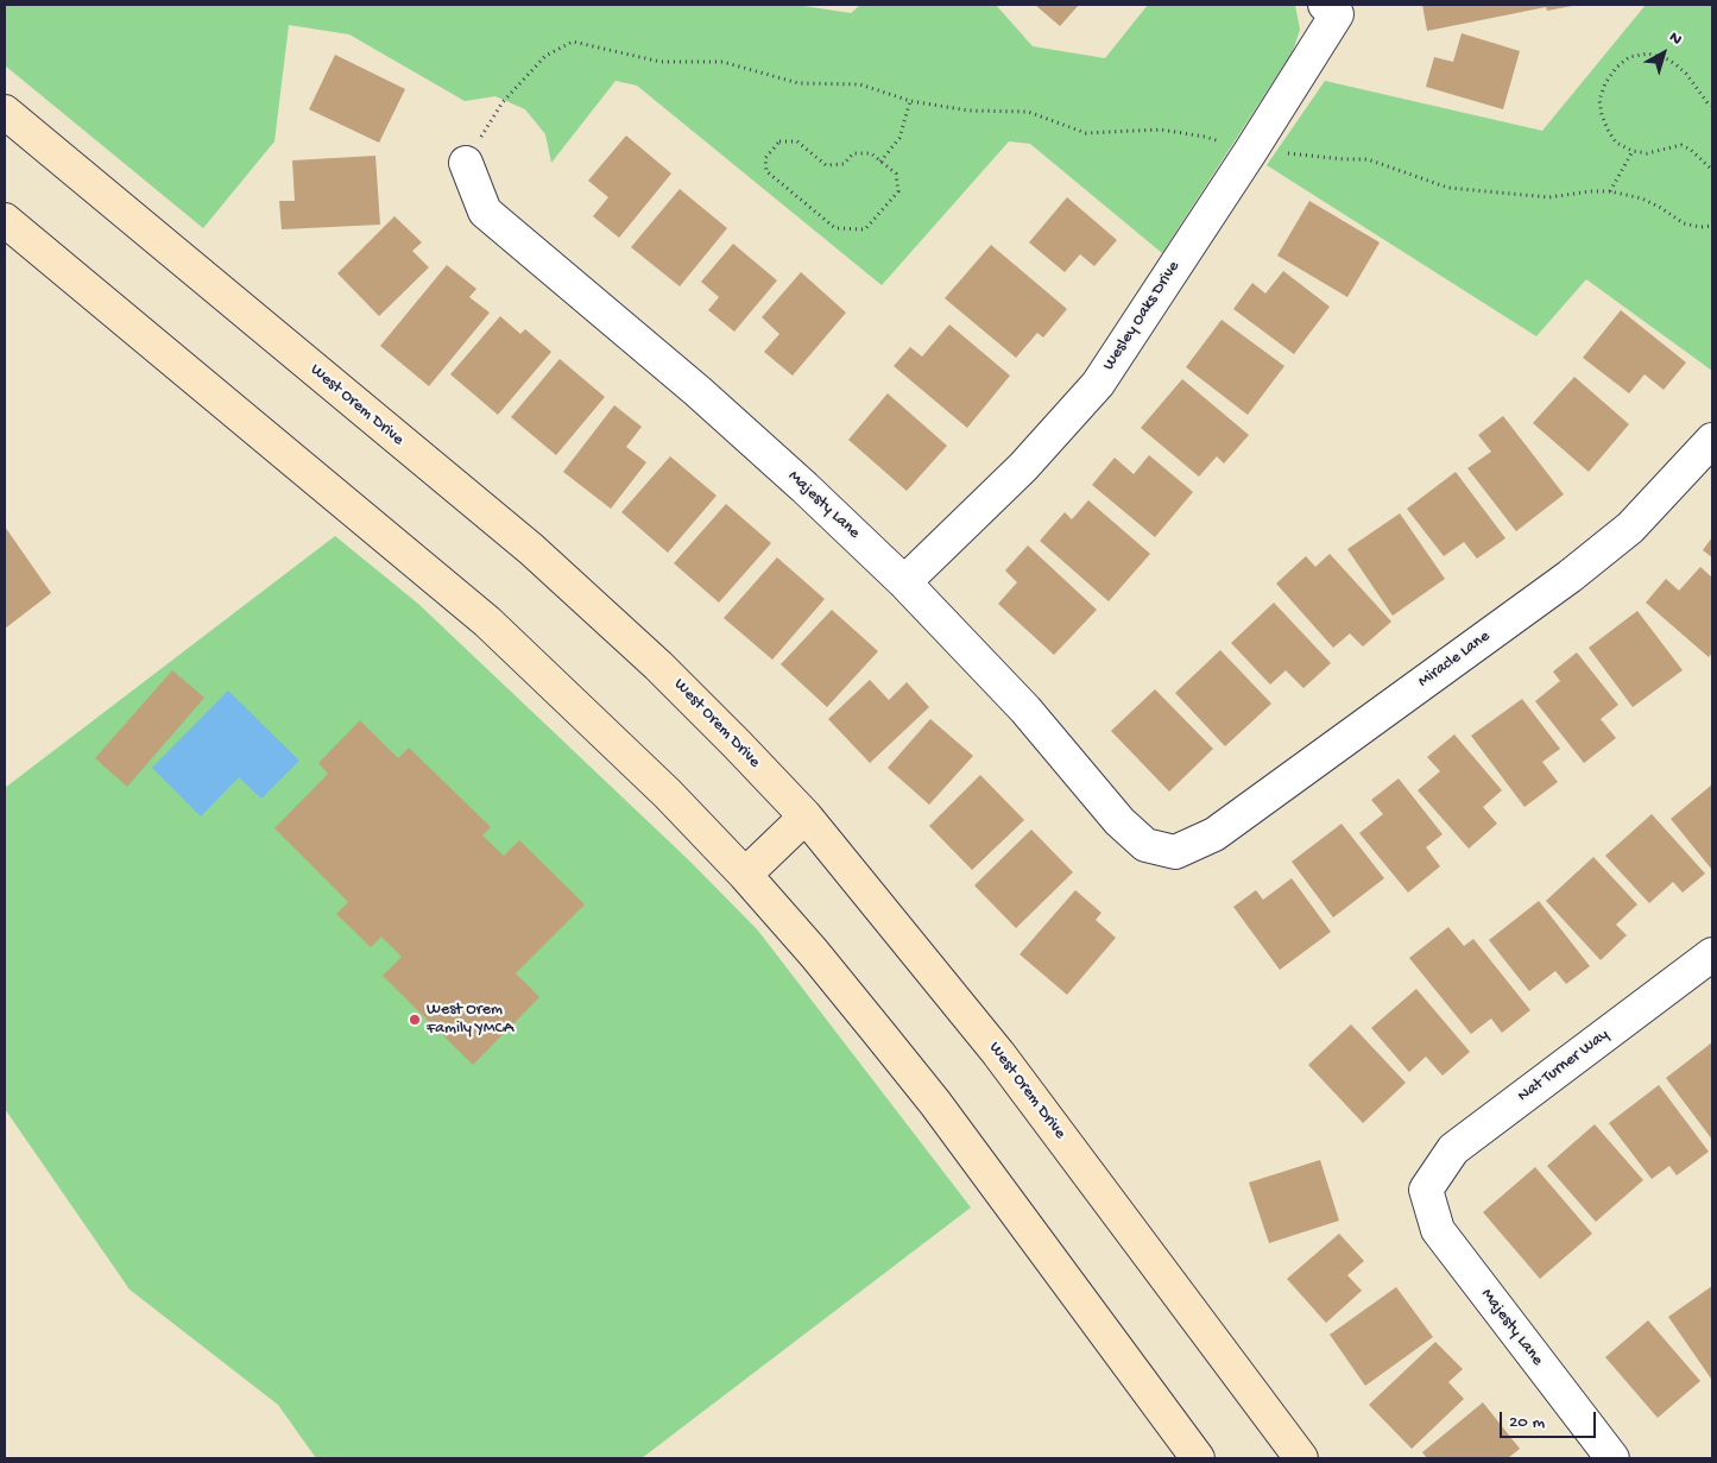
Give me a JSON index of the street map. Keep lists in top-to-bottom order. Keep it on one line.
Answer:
{"streets":{"main road":["West Orem Drive"],"street":["Wesley Oaks Drive","Majesty Lane","Miracle Lane","Nat Turner Way"]},"crossings":[["Wesley Oaks Drive","Majesty Lane"],["Majesty Lane","Miracle Lane"],["Majesty Lane","Nat Turner Way"]],"places":["West Orem Family YMCA"],"scale_bar":"20 m","north":"top right"}
